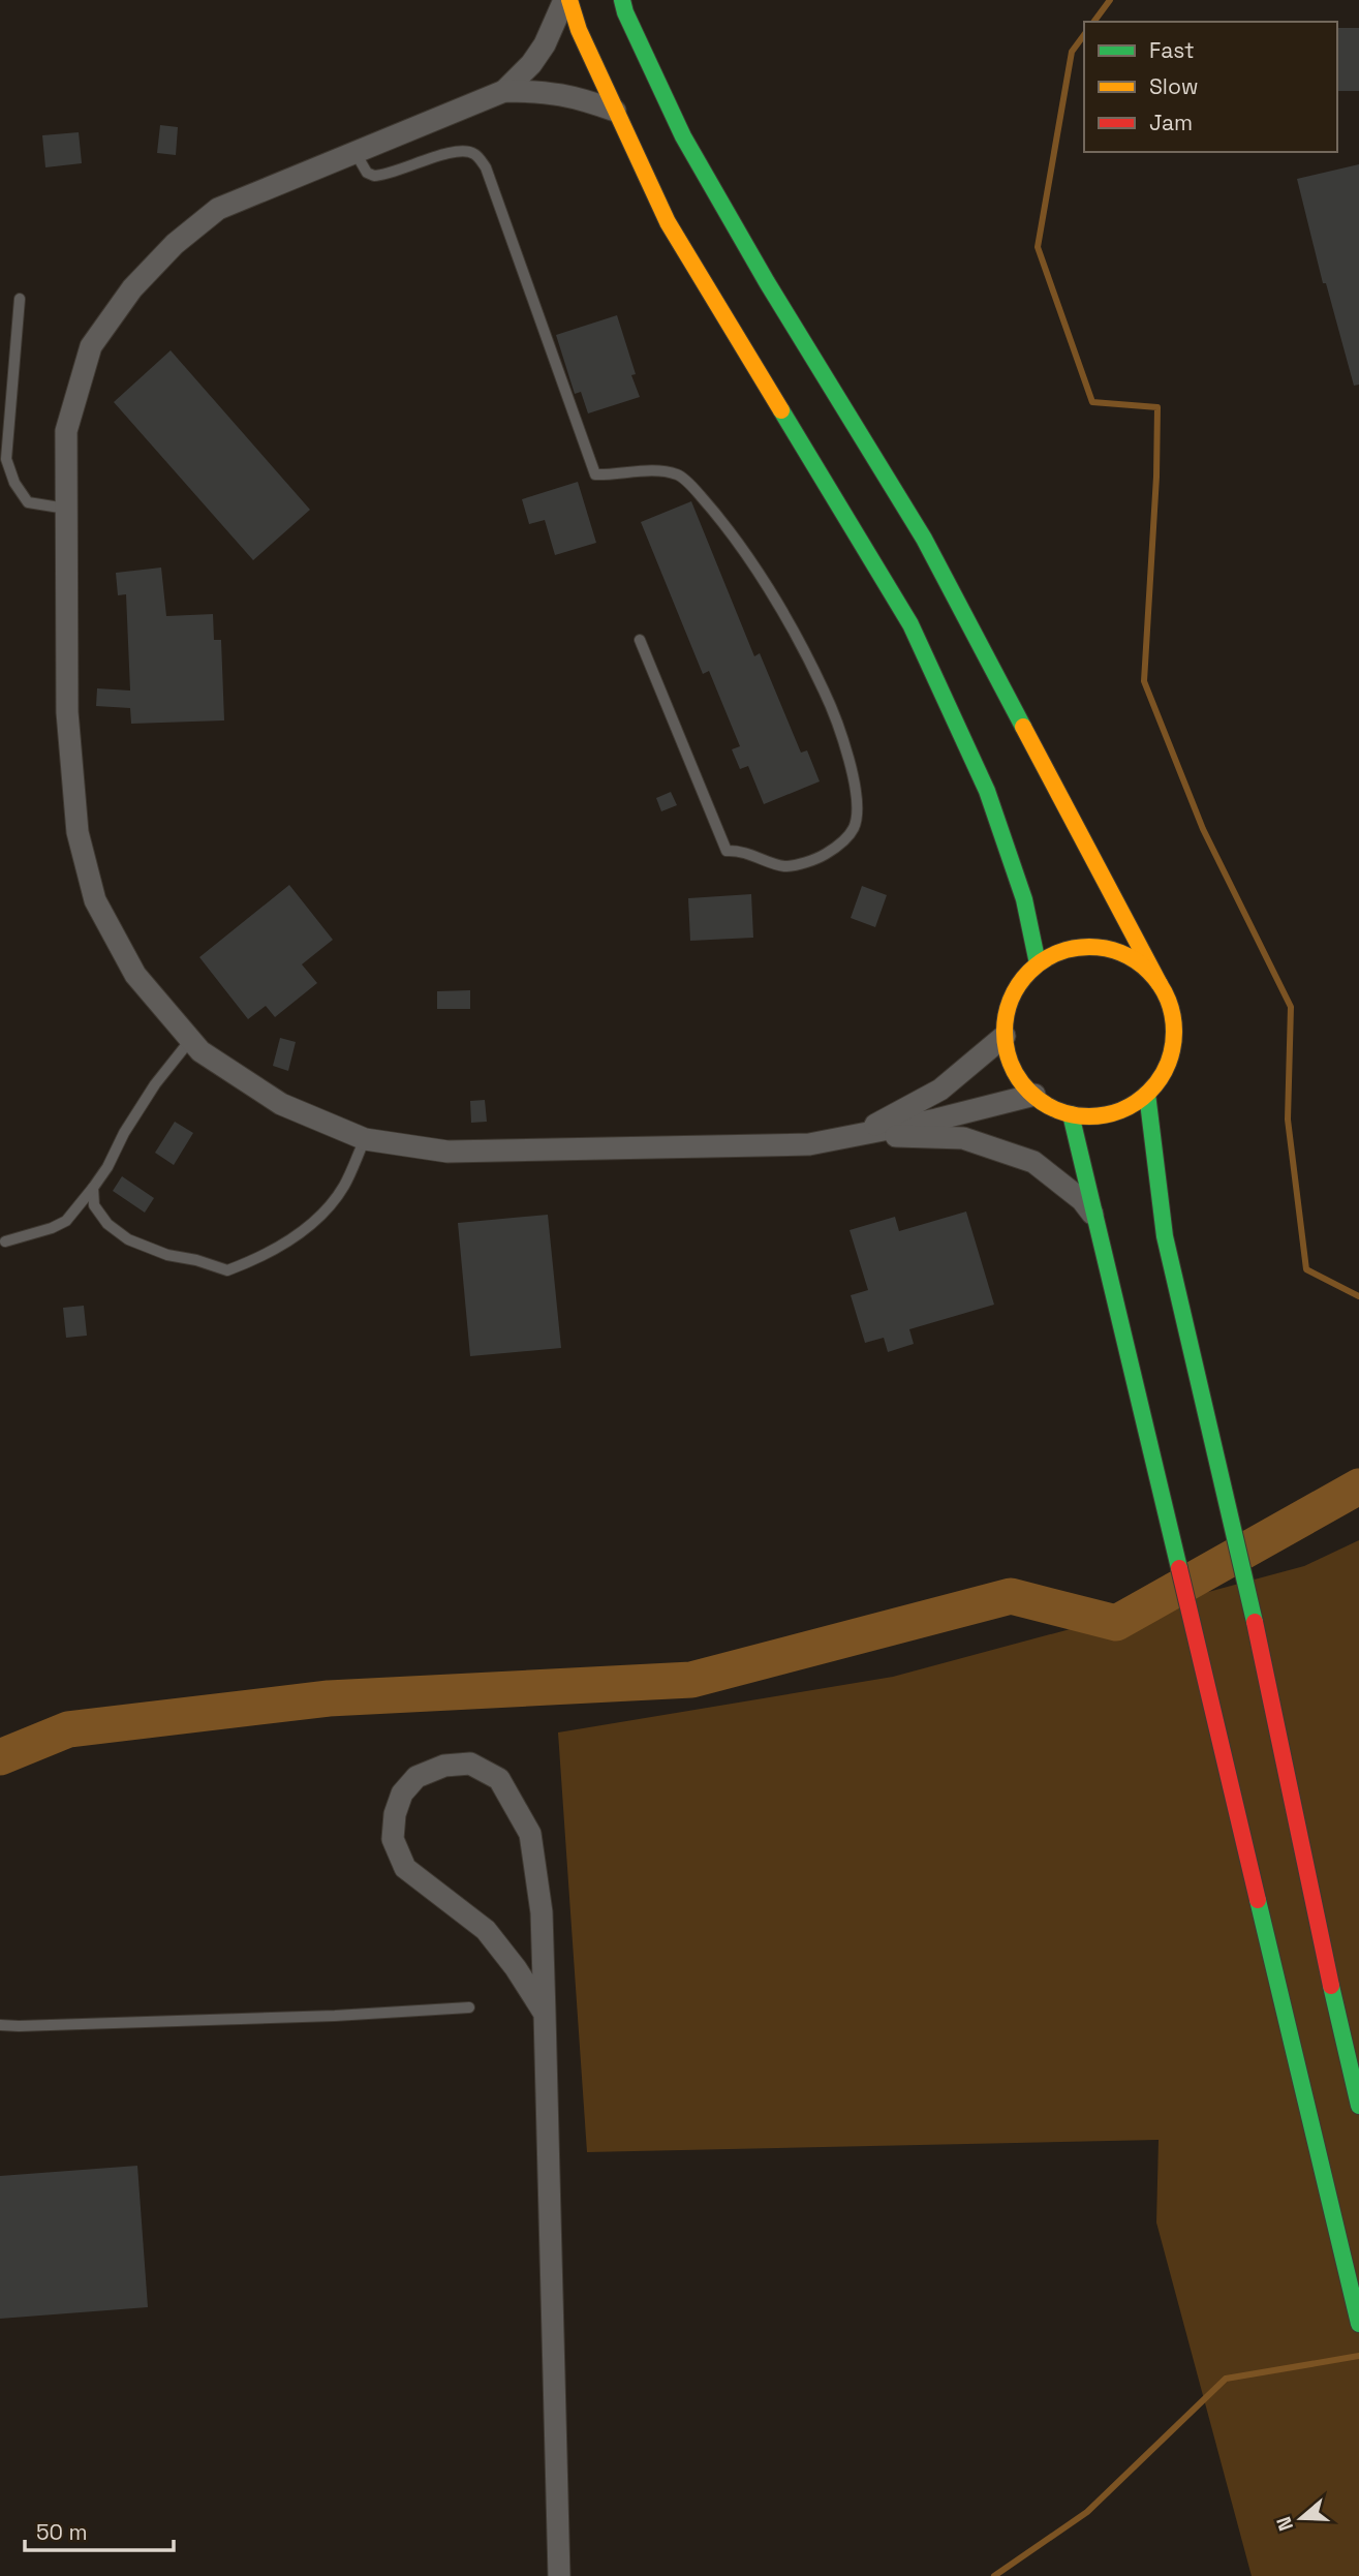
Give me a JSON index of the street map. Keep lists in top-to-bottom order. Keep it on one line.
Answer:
{"legend":["Fast","Slow","Jam"],"scale_bar":"50 m","north":"left"}
